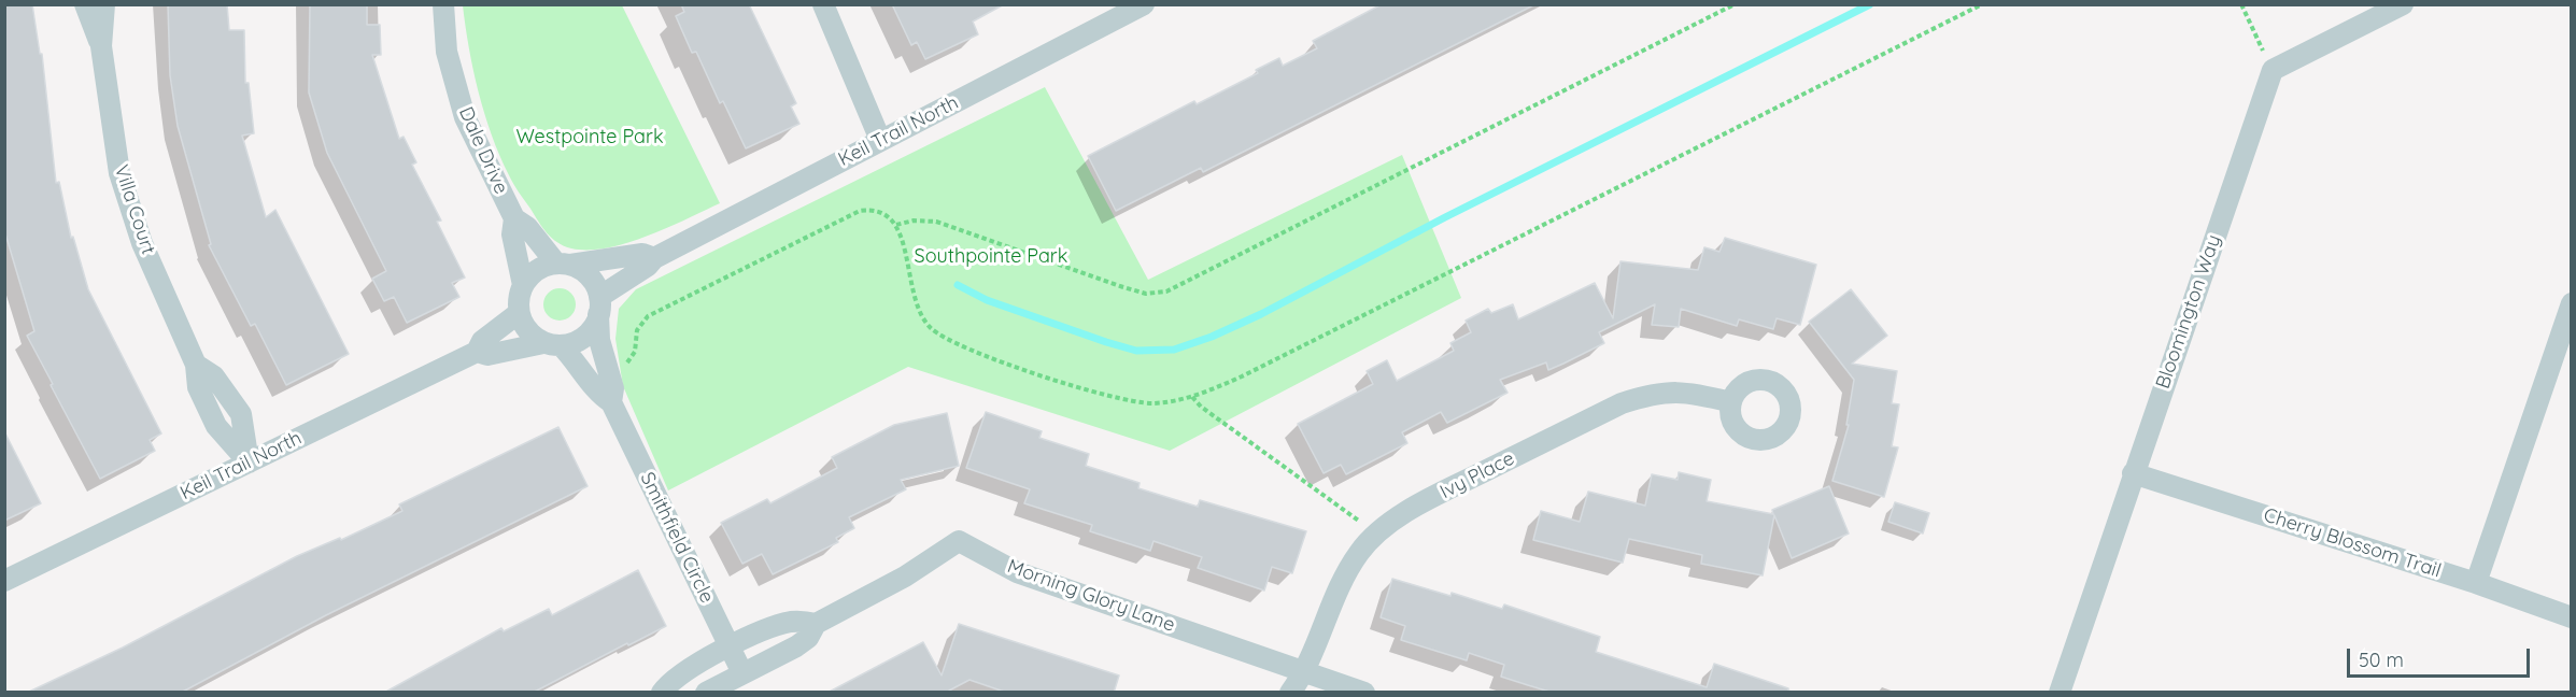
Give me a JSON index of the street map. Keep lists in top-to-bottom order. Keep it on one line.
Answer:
{"streets":{"street":["Keil Trail North","Dale Drive","Villa Court","Bloomington Way","Ivy Place","Smithfield Circle","Cherry Blossom Trail","Morning Glory Lane"]},"crossings":[["Keil Trail North","Dale Drive"],["Keil Trail North","Villa Court"],["Keil Trail North","Smithfield Circle"],["Dale Drive","Smithfield Circle"],["Bloomington Way","Cherry Blossom Trail"],["Ivy Place","Morning Glory Lane"],["Smithfield Circle","Morning Glory Lane"]],"parks":["Westpointe Park","Southpointe Park"],"scale_bar":"50 m"}
